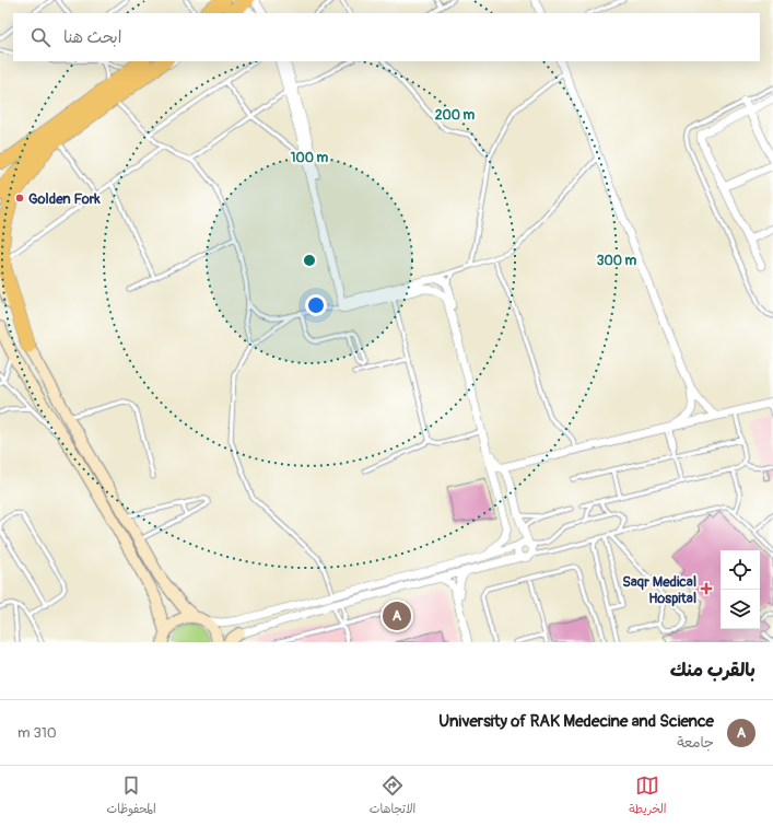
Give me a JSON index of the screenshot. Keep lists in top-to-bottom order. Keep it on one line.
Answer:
{"places":{"other":["Golden Fork"],"health":["Saqr Medical Hospital"]},"page":{"search":"ابحث هنا","pins":"A","heading":"بالقرب منك","list":[{"mark":"A","name":"University of RAK Medecine and Science","note":"جامعة","value":"310 m"}],"nav":["الخريطة","الاتجاهات","المحفوظات"]},"rings":["200 m","100 m","300 m"]}
